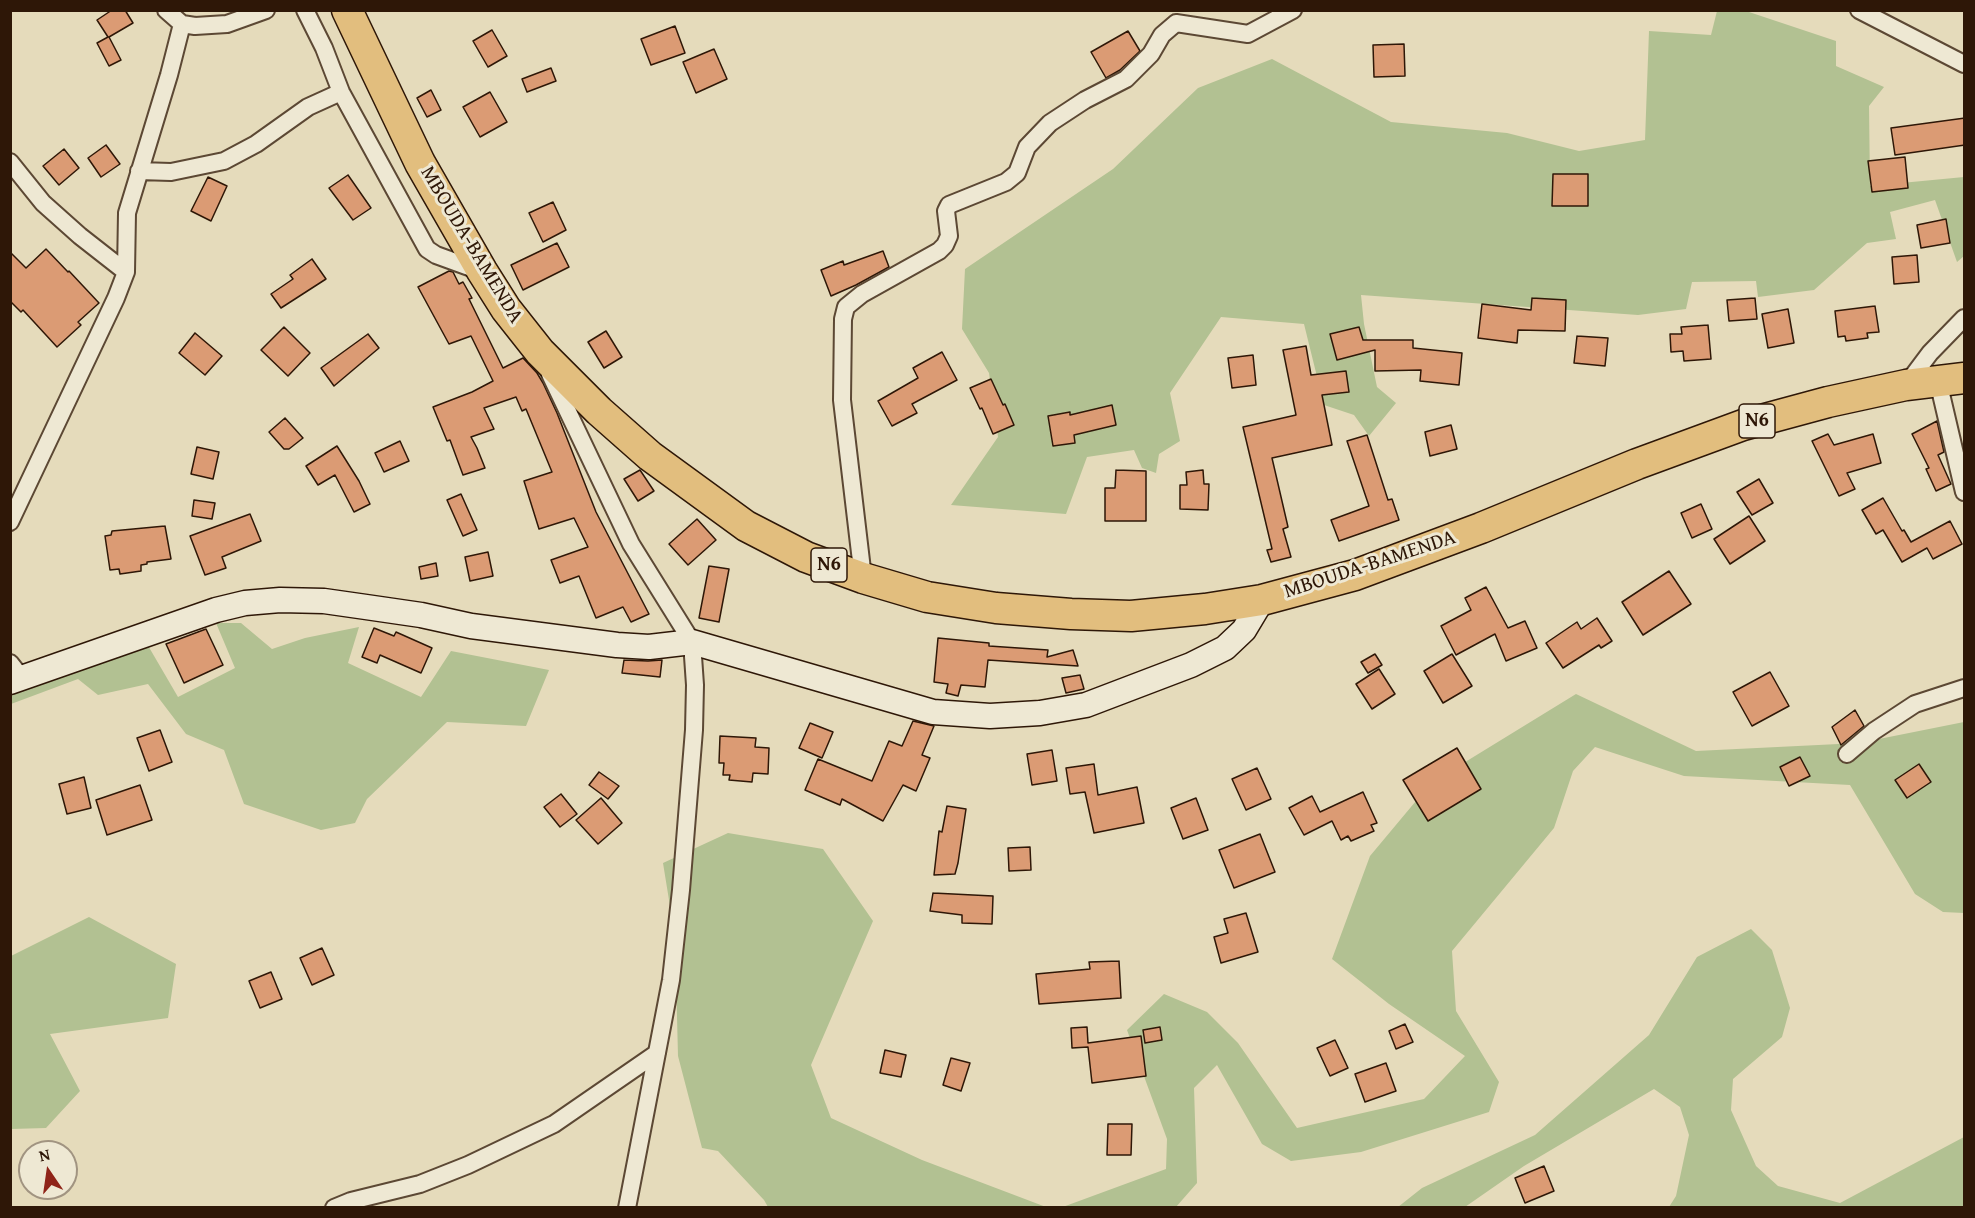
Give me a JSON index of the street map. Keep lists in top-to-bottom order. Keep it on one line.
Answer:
{"streets":{"highway":["MBOUDA-BAMENDA","N6"]},"north":"top"}
